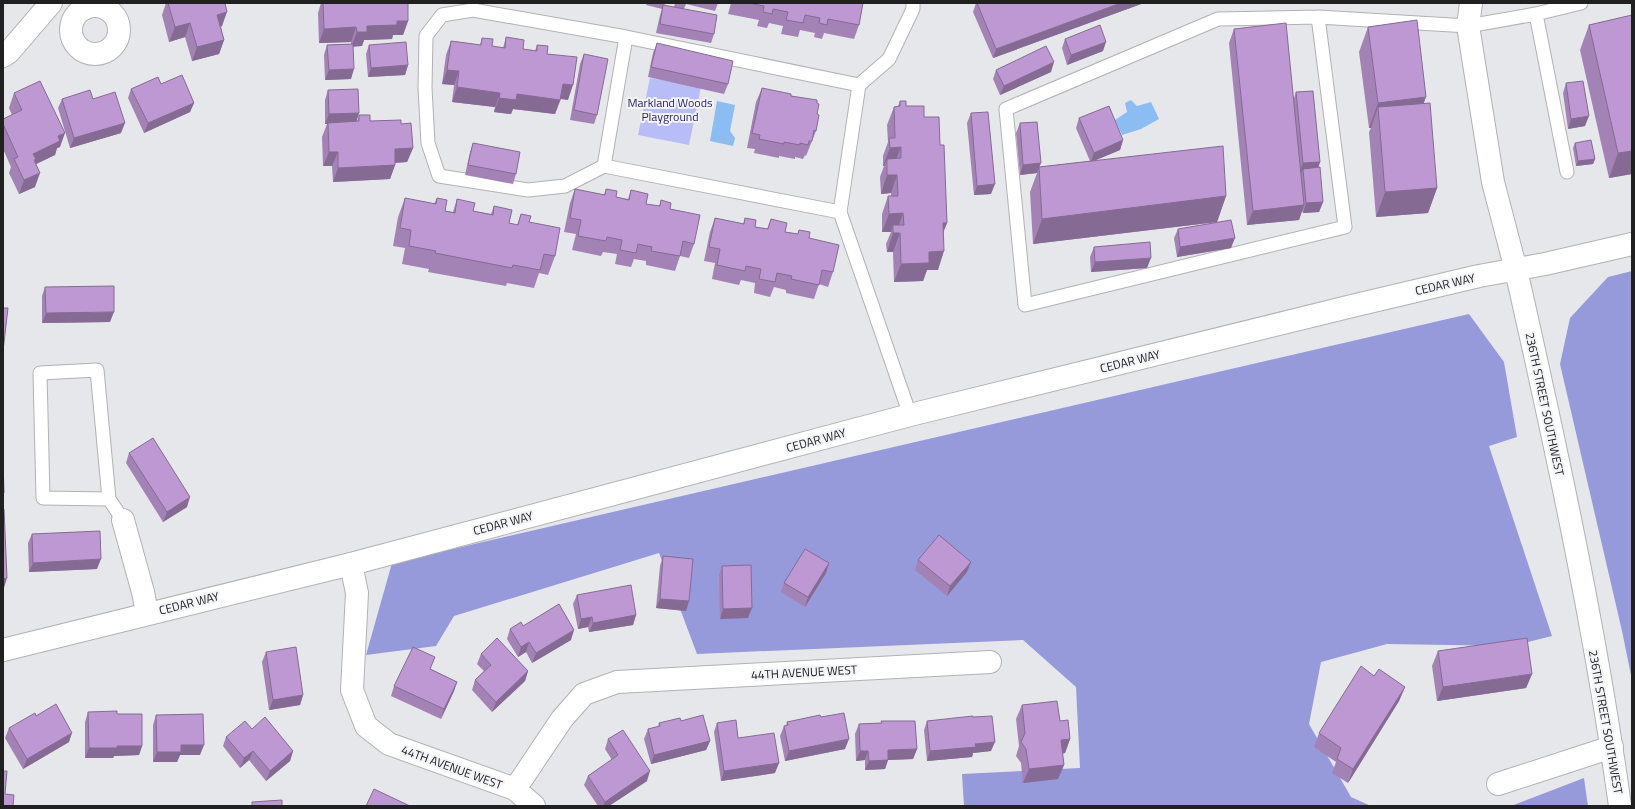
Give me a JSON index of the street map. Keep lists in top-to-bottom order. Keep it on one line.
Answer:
{"streets":{"main road":["CEDAR WAY","236TH STREET SOUTHWEST","44TH AVENUE WEST"]},"crossings":[["CEDAR WAY","236TH STREET SOUTHWEST"],["CEDAR WAY","44TH AVENUE WEST"]],"parks":["Markland Woods Playground"]}
